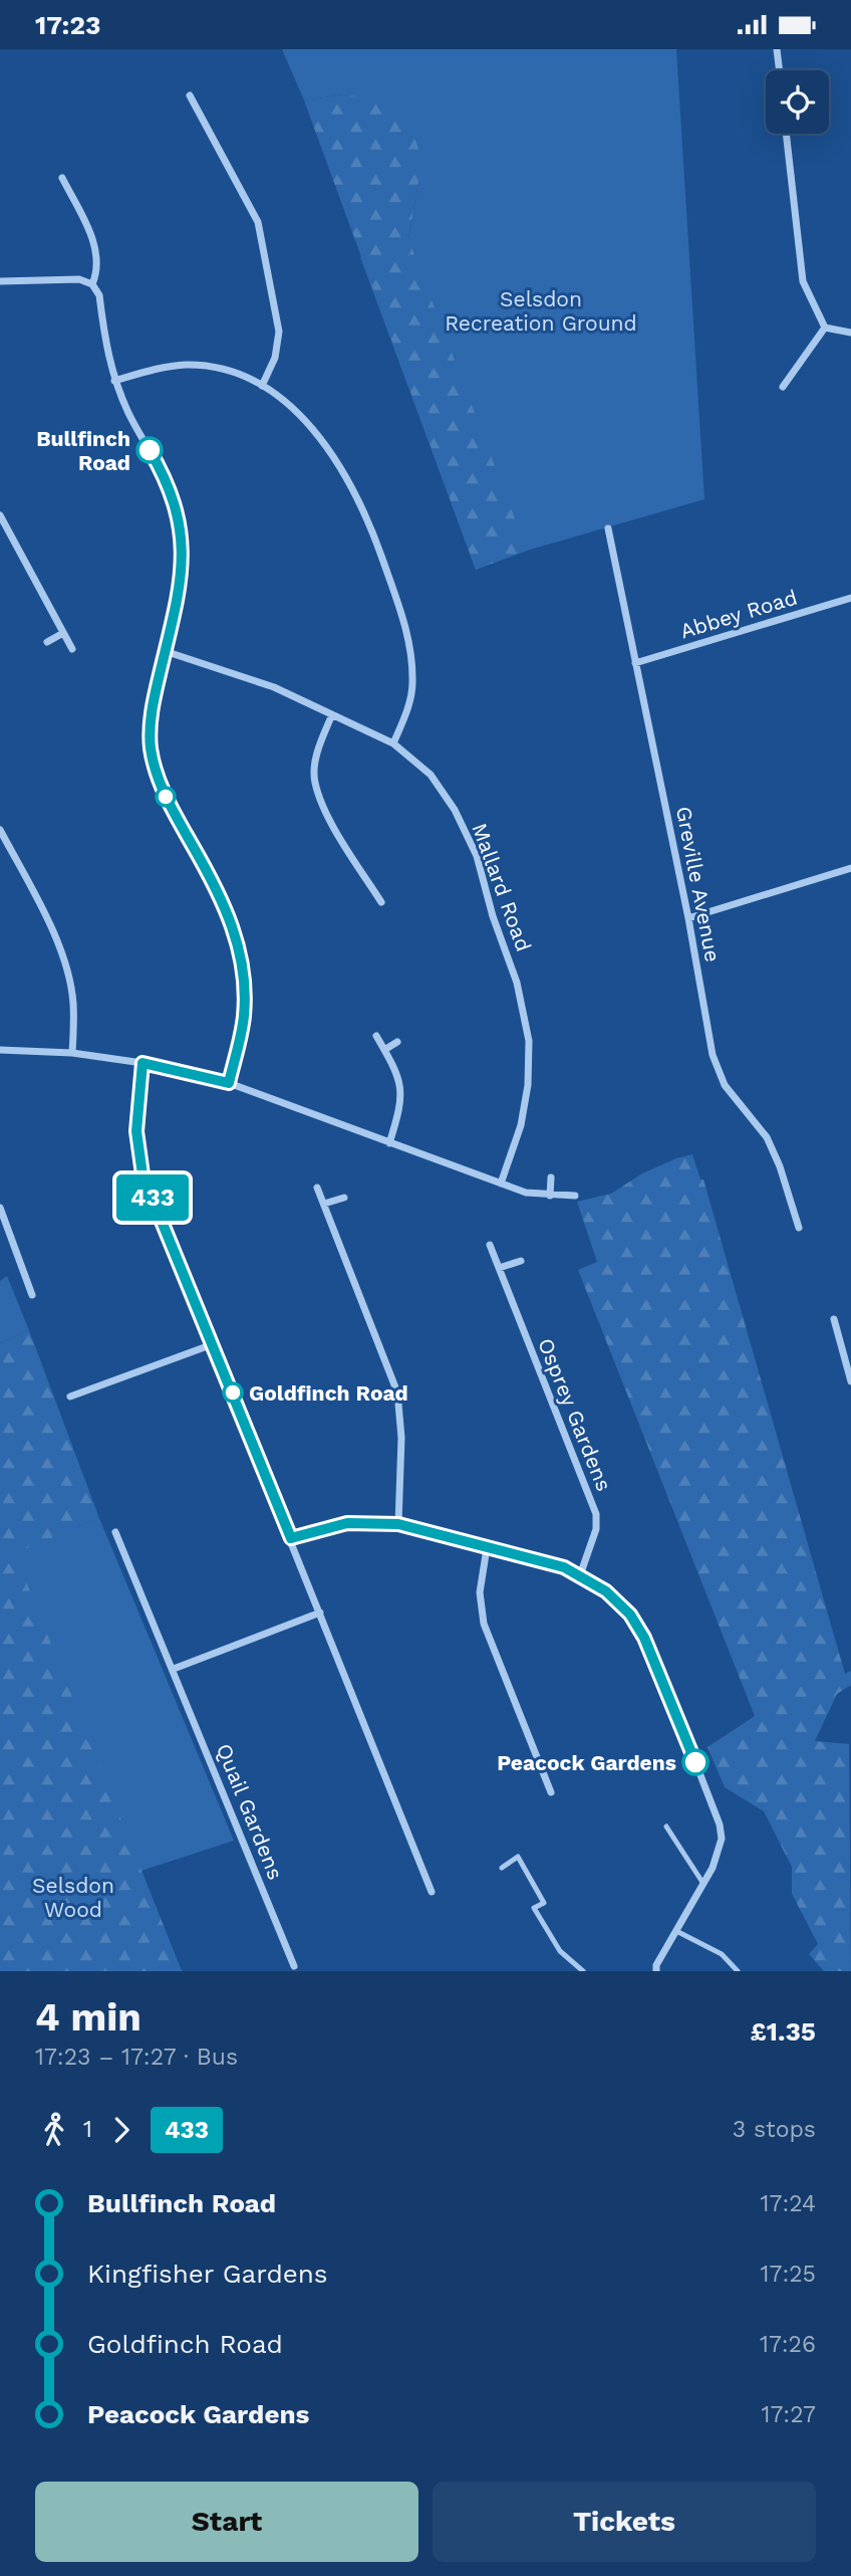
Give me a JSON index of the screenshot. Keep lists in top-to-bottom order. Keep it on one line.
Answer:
{"streets":{"street":["Abbey Road","Greville Avenue","Mallard Road","Osprey Gardens","Quail Gardens"]},"crossings":[["Abbey Road","Greville Avenue"]],"parks":["Selsdon Recreation Ground","Selsdon Wood"],"places":["Bullfinch Road","Goldfinch Road","Peacock Gardens"],"lines":["bus line 433"],"page":{"status":"17:23","on_map":"433","heading":["4 min","17:23 – 17:27 · Bus","£1.35"],"legs":["1","433","3 stops"],"list":[{"name":"Bullfinch Road","value":"17:24"},{"name":"Kingfisher Gardens","value":"17:25"},{"name":"Goldfinch Road","value":"17:26"},{"name":"Peacock Gardens","value":"17:27"}],"buttons":["Start","Tickets"]}}
